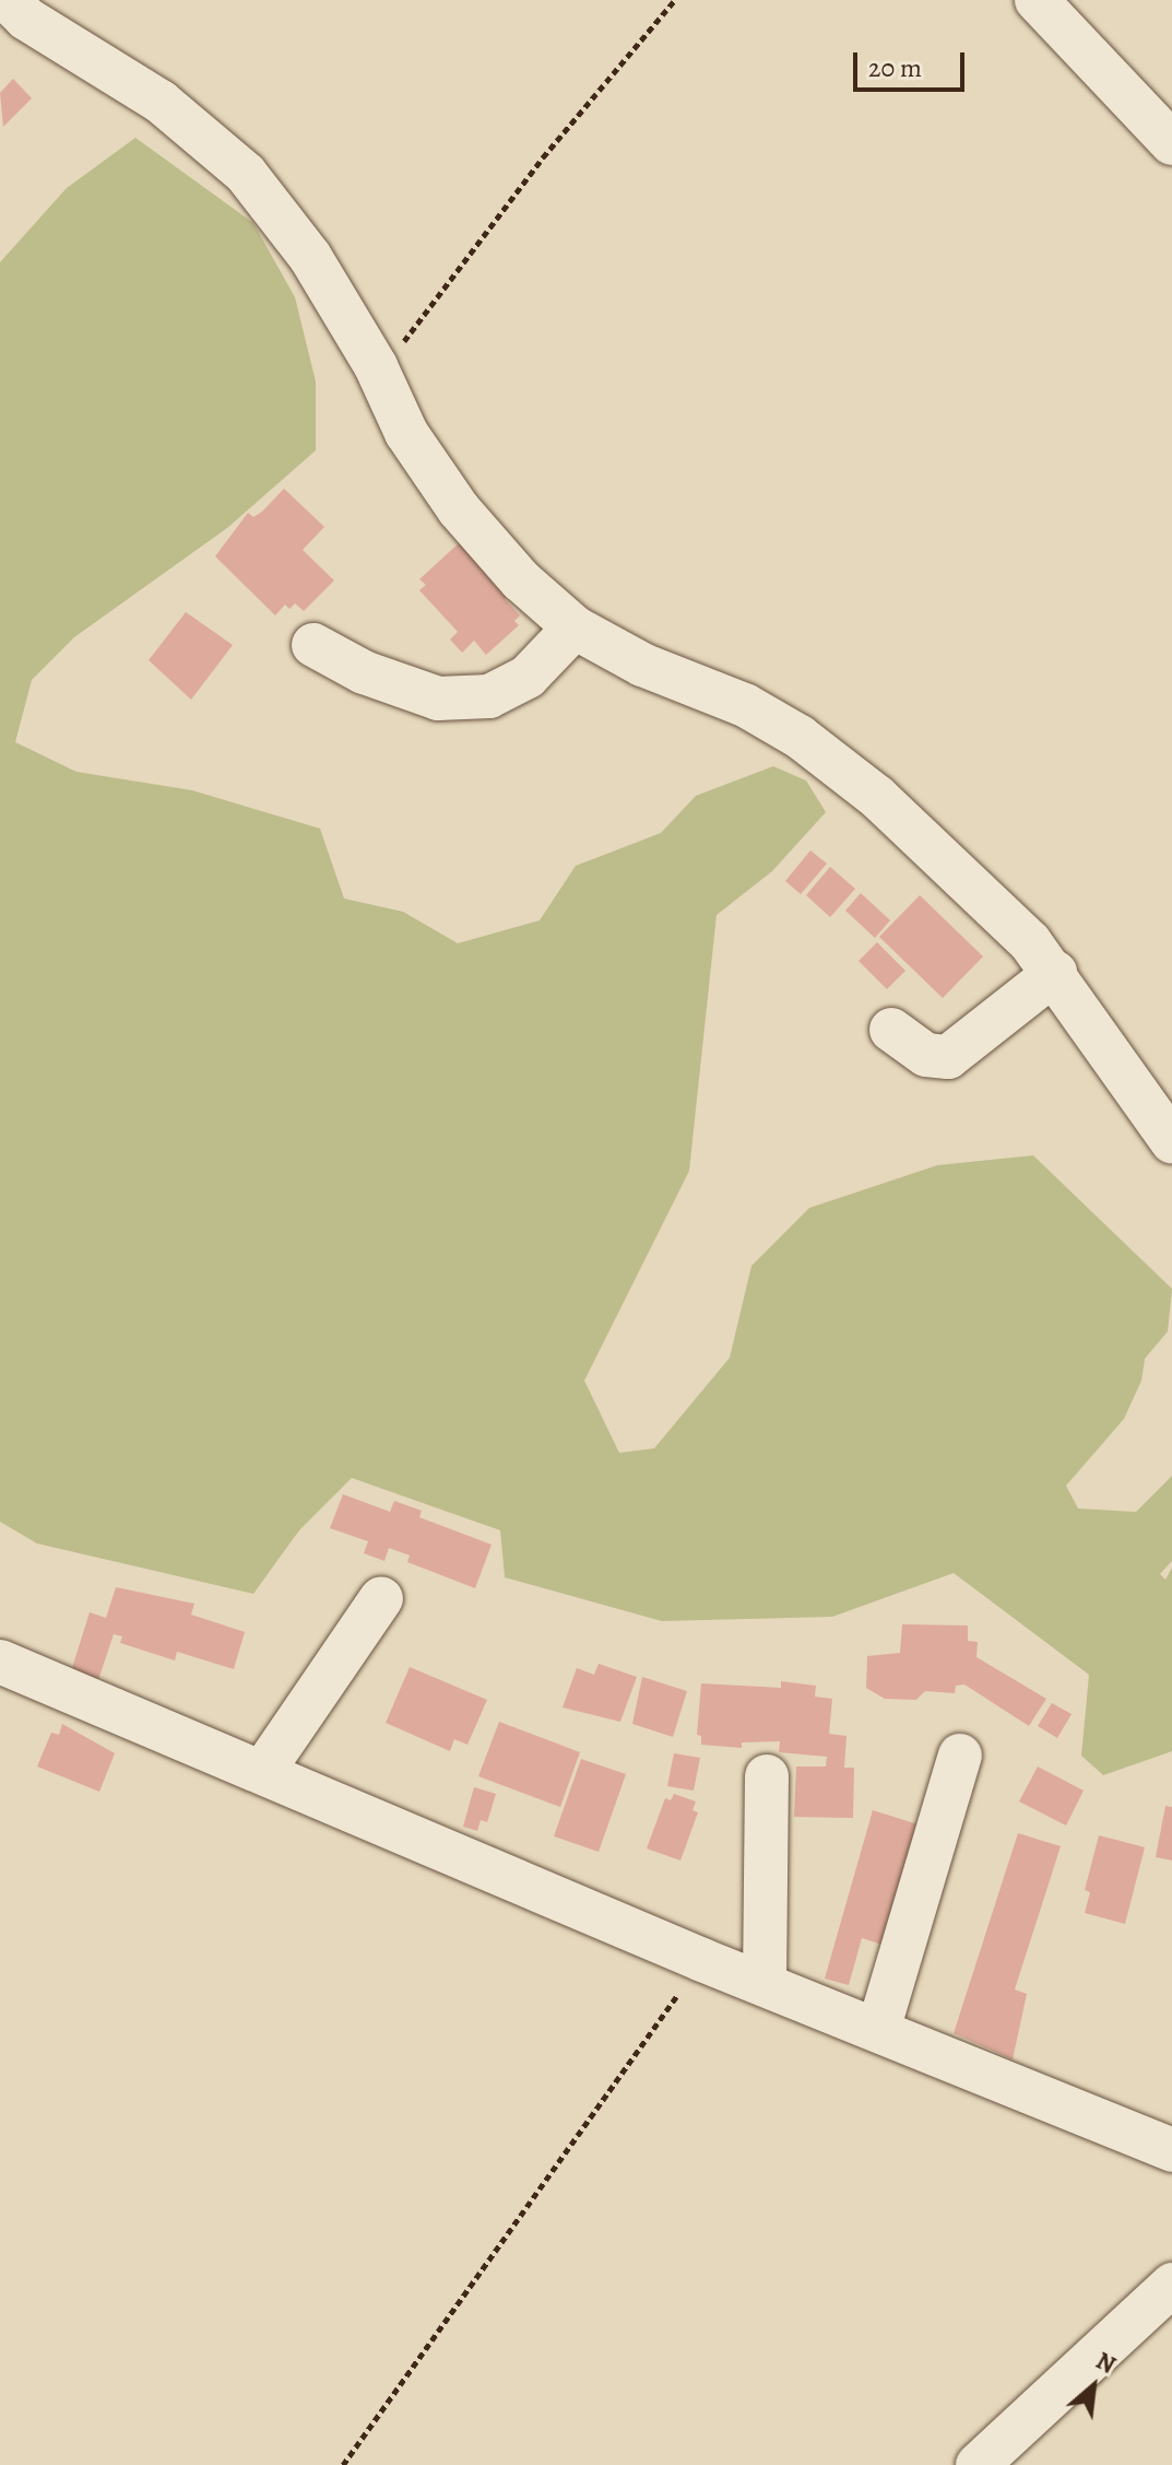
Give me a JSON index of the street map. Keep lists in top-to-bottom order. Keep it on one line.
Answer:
{"scale_bar":"20 m","north":"top right"}
